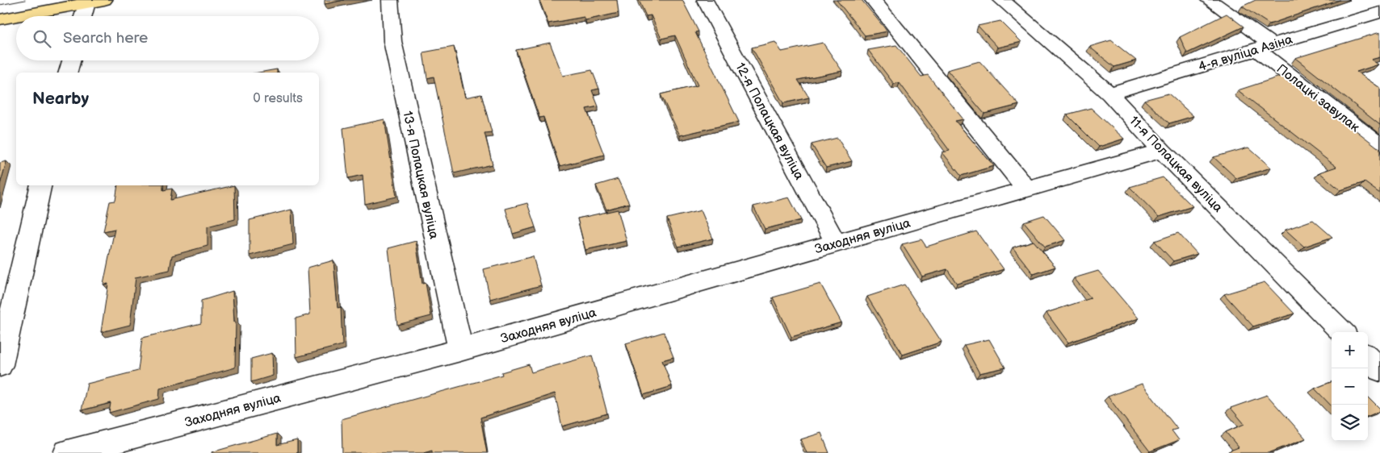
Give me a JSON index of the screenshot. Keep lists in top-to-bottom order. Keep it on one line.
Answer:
{"streets":{"street":["4-я вуліца Азіна","Полацкі завулак","12-я Полацкая вуліца","11-я Полацкая вуліца","13-я Полацкая вуліца","Заходняя вуліца"]},"crossings":[["4-я вуліца Азіна","Полацкі завулак"],["4-я вуліца Азіна","11-я Полацкая вуліца"],["12-я Полацкая вуліца","Заходняя вуліца"],["11-я Полацкая вуліца","Заходняя вуліца"],["13-я Полацкая вуліца","Заходняя вуліца"]],"page":{"search":"Search here","heading":["Nearby","0 results"],"map_buttons":["+","−"]}}
